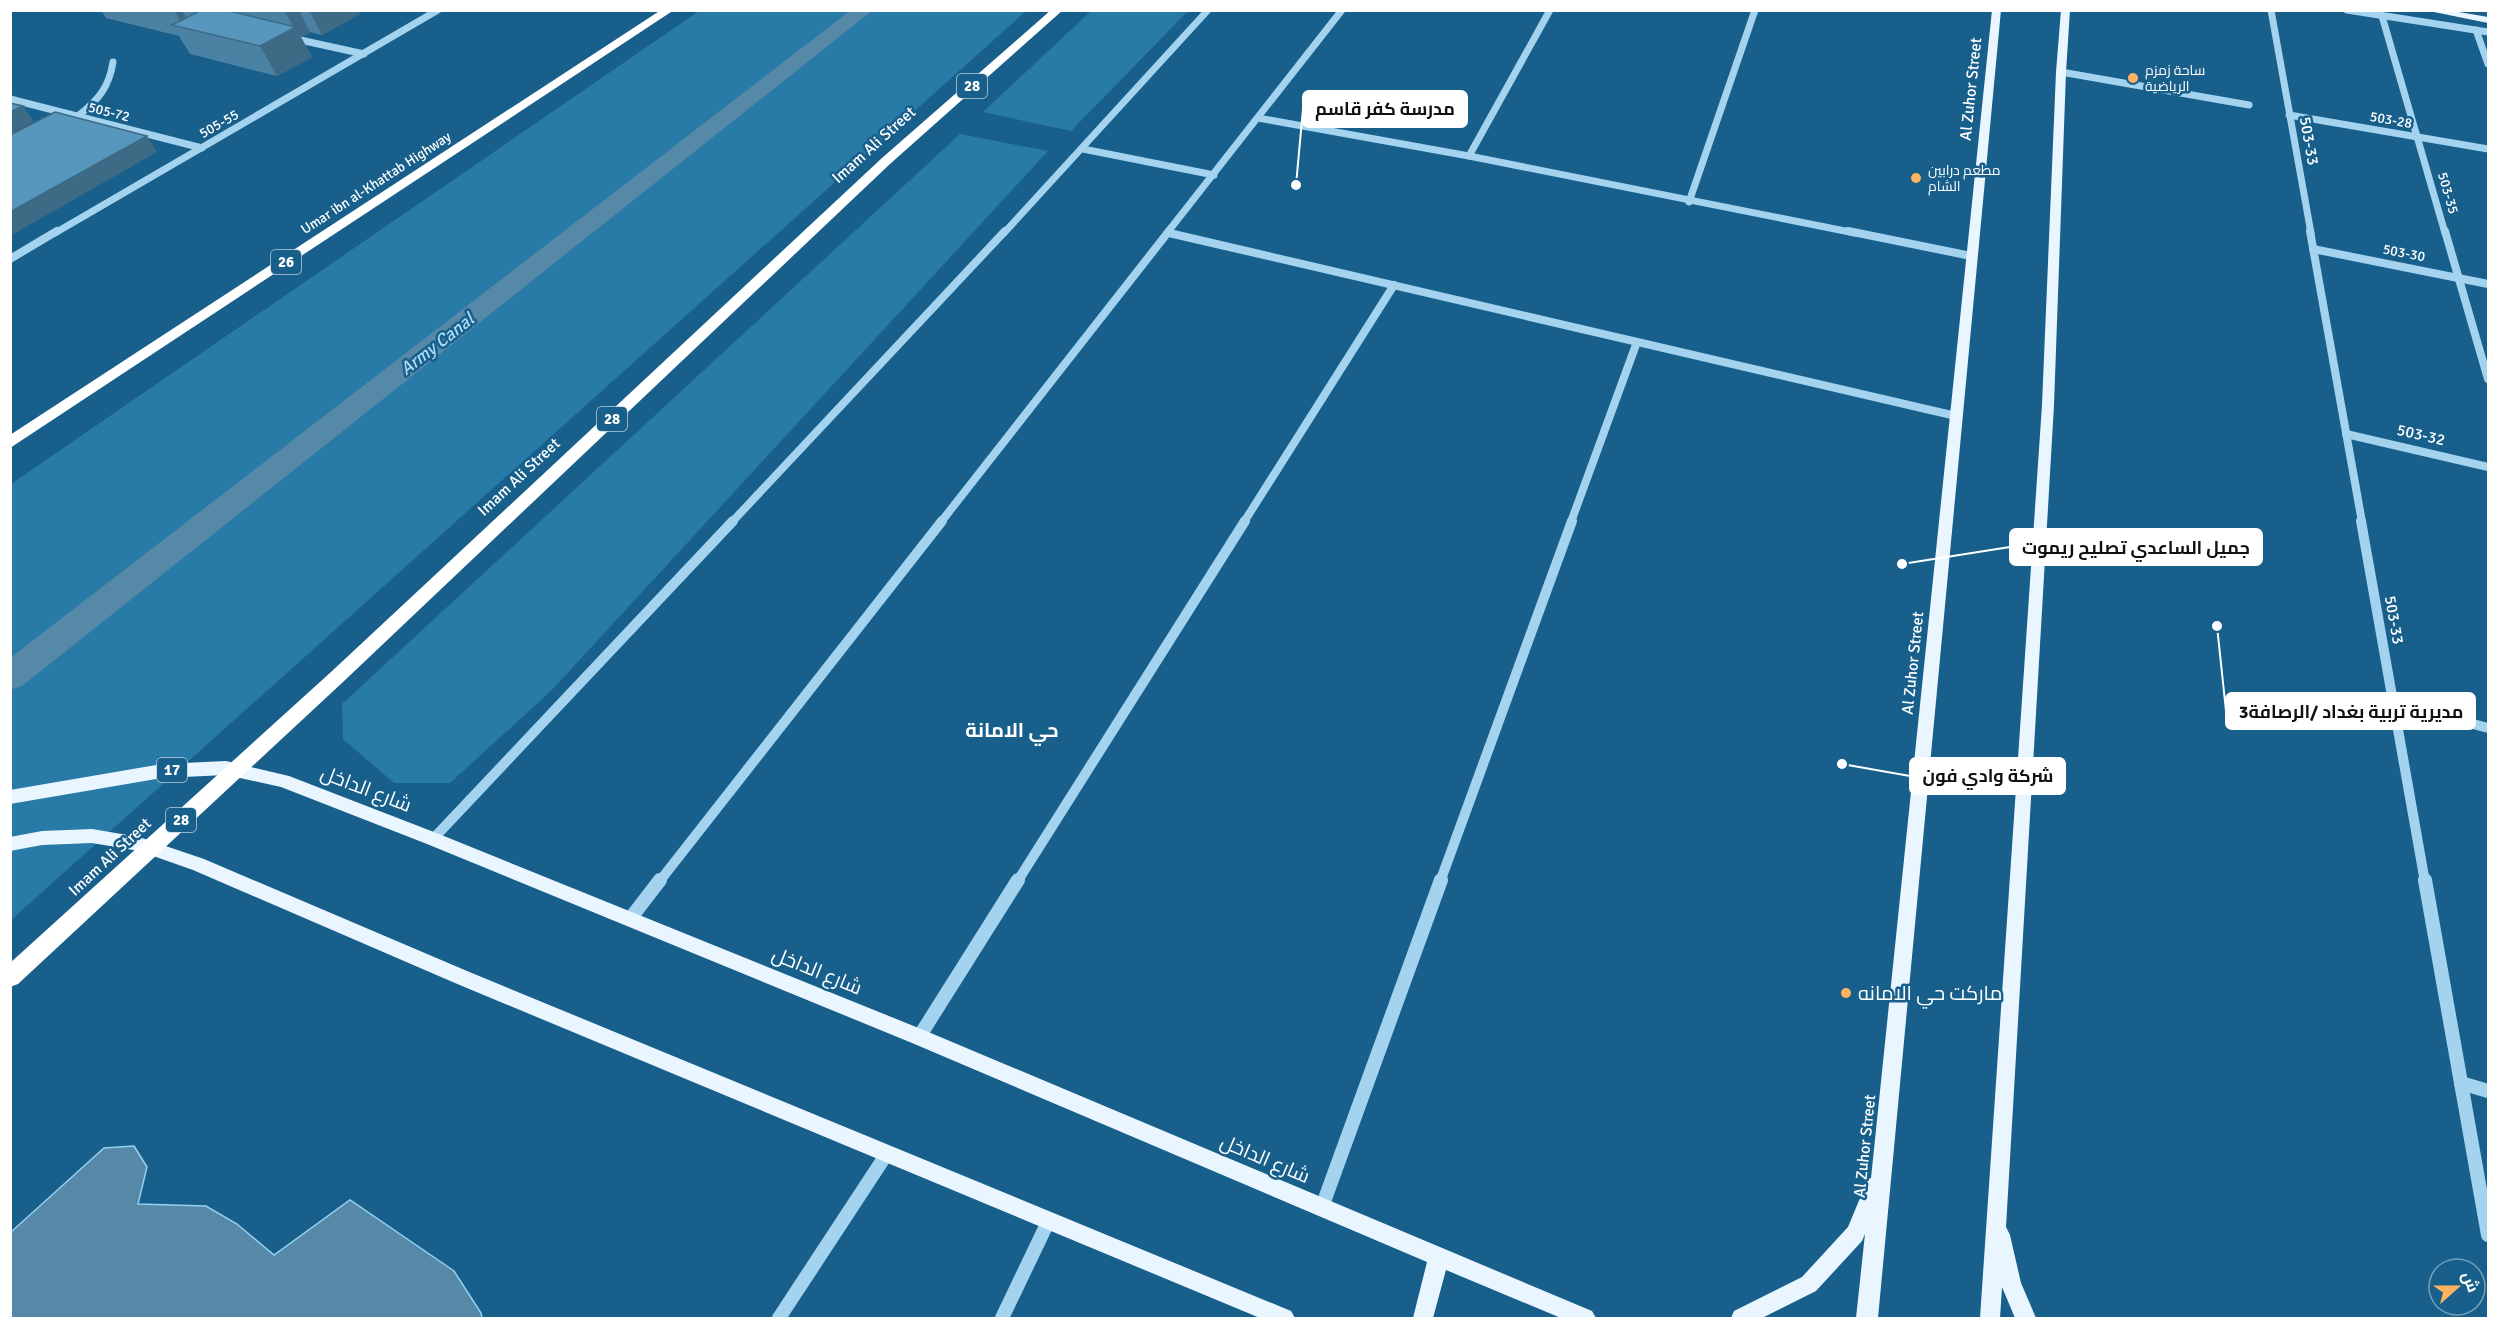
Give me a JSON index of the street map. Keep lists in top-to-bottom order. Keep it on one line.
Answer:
{"streets":{"highway":["28","Imam Ali Street","Umar ibn al-Khattab Highway","26"],"main road":["Al Zuhor Street","17","شارع الداخل"],"street":["505-72","503-28","505-55","503-33","503-35","503-30","503-32"]},"crossings":[["505-72","505-55"],["503-28","503-33"],["503-28","503-35"],["503-33","503-30"],["503-33","503-32"],["503-35","503-30"]],"districts":["حي الامانة"],"water":["Army Canal"],"places":["ساحة زمزم الرياضية","مطعم درابين الشام","مدرسة كفر قاسم","جميل الساعدي تصليح ريموت","مديرية تربية بغداد /الرصافة3","شركة وادي فون","ماركت حي الامانه"],"north":"right"}
